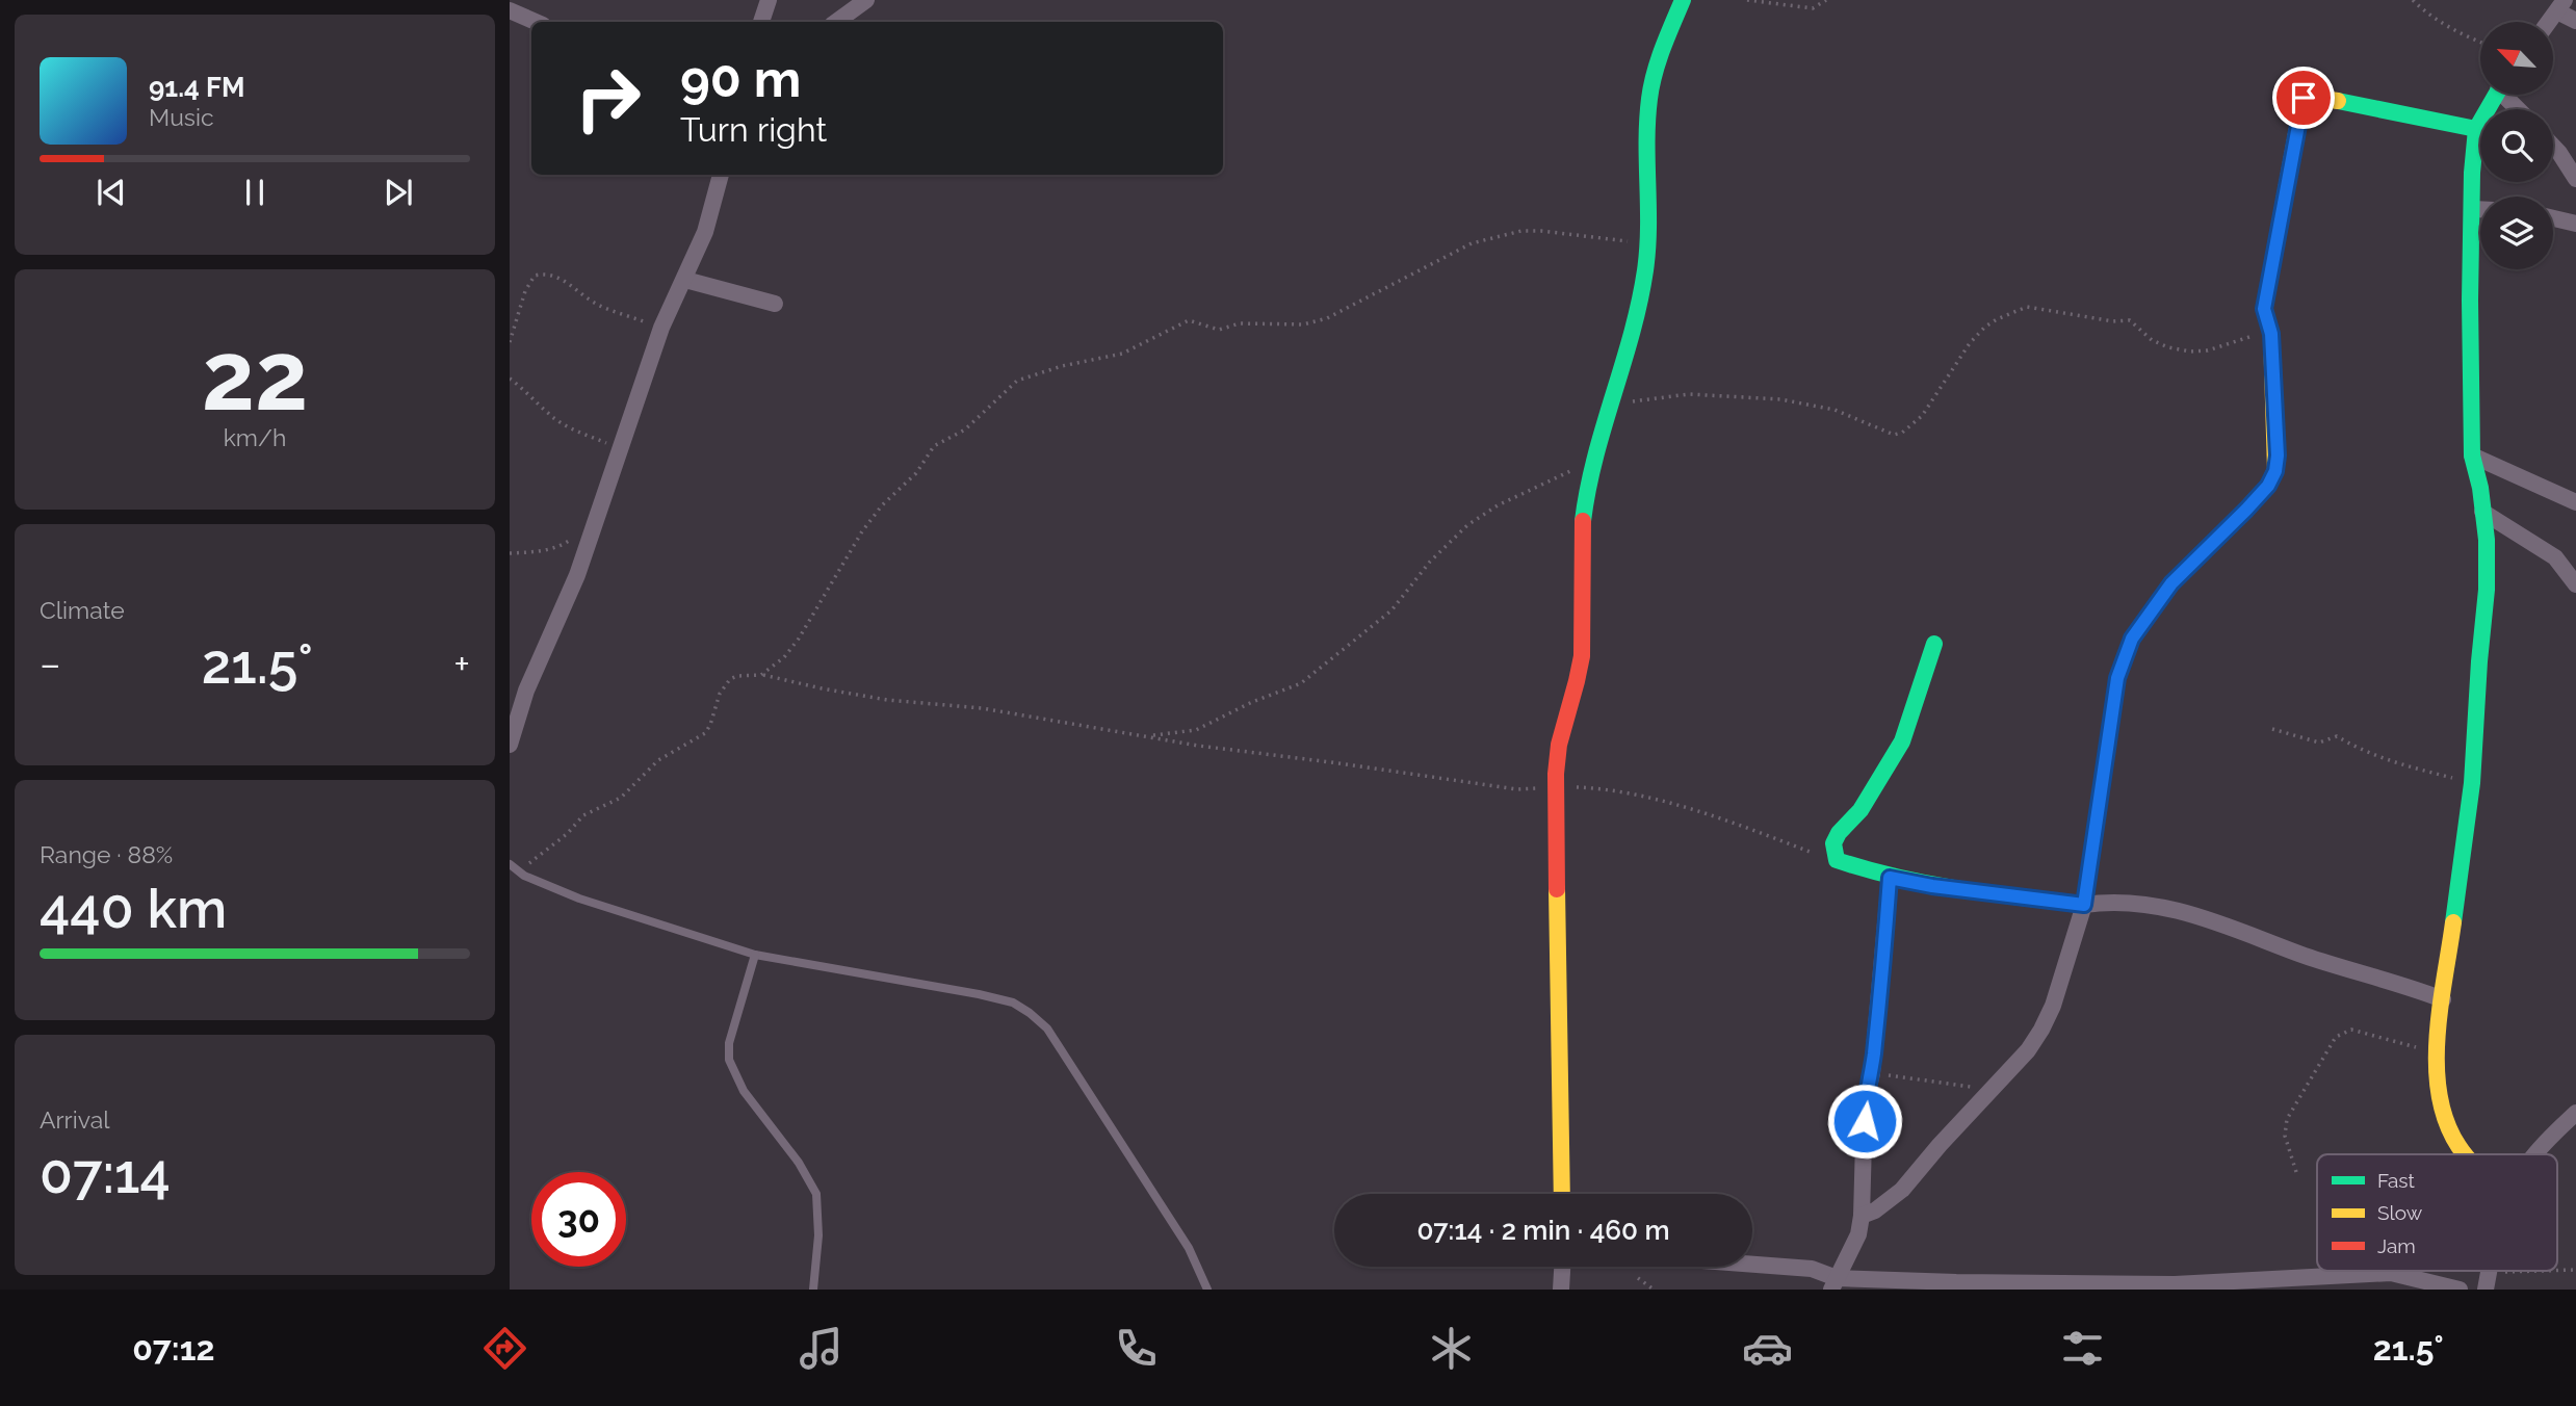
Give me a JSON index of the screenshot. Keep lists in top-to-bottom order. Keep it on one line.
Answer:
{"legend":["Fast","Slow","Jam"],"north":"top left","page":{"turn":["90 m","Turn right"],"song":["91.4 FM","Music"],"tile":[["22","km/h"],"Climate",["Range · 88%","440 km"],["Arrival","07:14"]],"heat":["−","21.5°","+"],"limit":"30","trip":"07:14 · 2 min · 460 m","tabs":["07:12","21.5°"]}}
